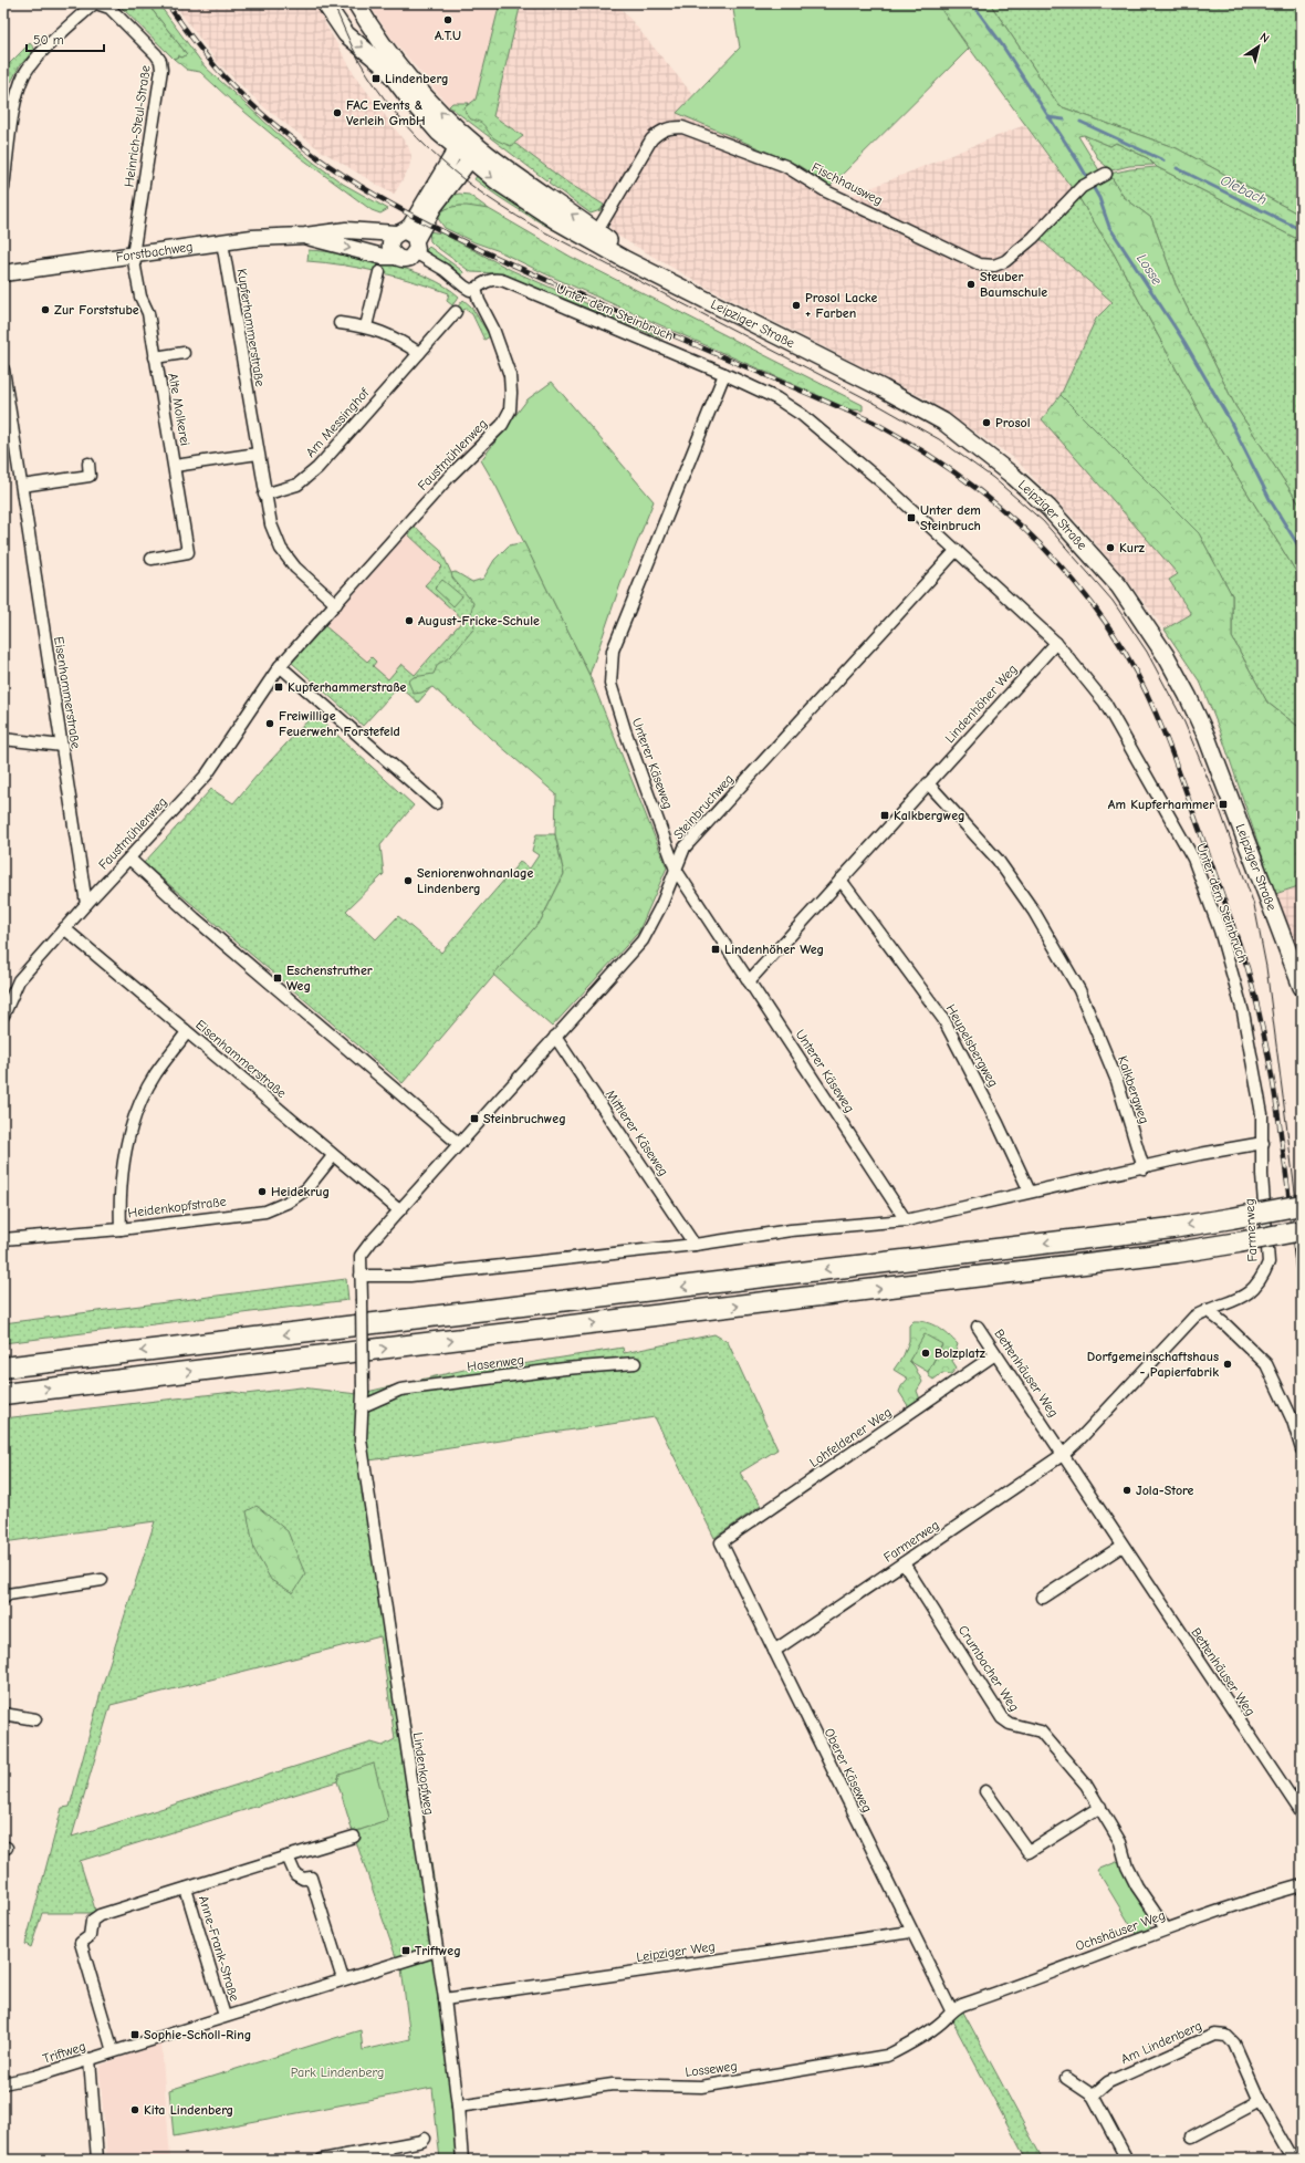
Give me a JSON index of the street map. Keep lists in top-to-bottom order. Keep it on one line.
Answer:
{"streets":{"main road":["Leipziger Straße"],"street":["Heinrich-Steul-Straße","Fischhausweg","Forstbachweg","Unter dem Steinbruch","Kupferhammerstraße","Alte Molkerei","Am Messinghof","Faustmühlenweg","Eisenhammerstraße","Lindenhöher Weg","Unterer Käseweg","Steinbruchweg","Heupelsbergweg","Kalkbergweg","Mittlerer Käseweg","Heidenkopfstraße","Farmerweg","Hasenweg","Bettenhäuser Weg","Lohfeldener Weg","Crumbacher Weg","Oberer Käseweg","Lindenkopfweg","Ochshäuser Weg","Anne-Frank-Straße","Leipziger Weg","Am Lindenberg","Triftweg","Losseweg"]},"crossings":[["Heinrich-Steul-Straße","Forstbachweg"],["Heinrich-Steul-Straße","Alte Molkerei"],["Fischhausweg","Leipziger Straße"],["Forstbachweg","Kupferhammerstraße"],["Forstbachweg","Alte Molkerei"],["Unter dem Steinbruch","Faustmühlenweg"],["Unter dem Steinbruch","Lindenhöher Weg"],["Unter dem Steinbruch","Unterer Käseweg"],["Unter dem Steinbruch","Steinbruchweg"],["Unter dem Steinbruch","Farmerweg"],["Kupferhammerstraße","Alte Molkerei"],["Kupferhammerstraße","Am Messinghof"],["Kupferhammerstraße","Faustmühlenweg"],["Faustmühlenweg","Eisenhammerstraße"],["Eisenhammerstraße","Steinbruchweg"],["Eisenhammerstraße","Heidenkopfstraße"],["Lindenhöher Weg","Unterer Käseweg"],["Lindenhöher Weg","Heupelsbergweg"],["Lindenhöher Weg","Kalkbergweg"],["Unterer Käseweg","Steinbruchweg"],["Steinbruchweg","Mittlerer Käseweg"],["Steinbruchweg","Lindenkopfweg"],["Farmerweg","Bettenhäuser Weg"],["Farmerweg","Crumbacher Weg"],["Farmerweg","Oberer Käseweg"],["Hasenweg","Lindenkopfweg"],["Bettenhäuser Weg","Lohfeldener Weg"],["Lohfeldener Weg","Oberer Käseweg"],["Crumbacher Weg","Ochshäuser Weg"],["Oberer Käseweg","Ochshäuser Weg"],["Oberer Käseweg","Leipziger Weg"],["Oberer Käseweg","Losseweg"],["Lindenkopfweg","Leipziger Weg"],["Lindenkopfweg","Triftweg"],["Lindenkopfweg","Losseweg"],["Ochshäuser Weg","Losseweg"],["Anne-Frank-Straße","Triftweg"]],"water":["Olebach","Losse"],"parks":["Park Lindenberg"],"places":{"other":["A.T.U","FAC Events & Verleih GmbH","Steuber Baumschule","Prosol Lacke + Farben","Zur Forststube","Prosol","Kurz","August-Fricke-Schule","Freiwillige Feuerwehr Forstefeld","Seniorenwohnanlage Lindenberg","Heidekrug","Bolzplatz","Dorfgemeinschaftshaus - Papierfabrik","Jola-Store","Kita Lindenberg"],"transit":["Lindenberg","Unter dem Steinbruch","Kupferhammerstraße","Am Kupferhammer","Kalkbergweg","Lindenhöher Weg","Eschenstruther Weg","Steinbruchweg","Triftweg","Sophie-Scholl-Ring"]},"scale_bar":"50 m","north":"top right"}
